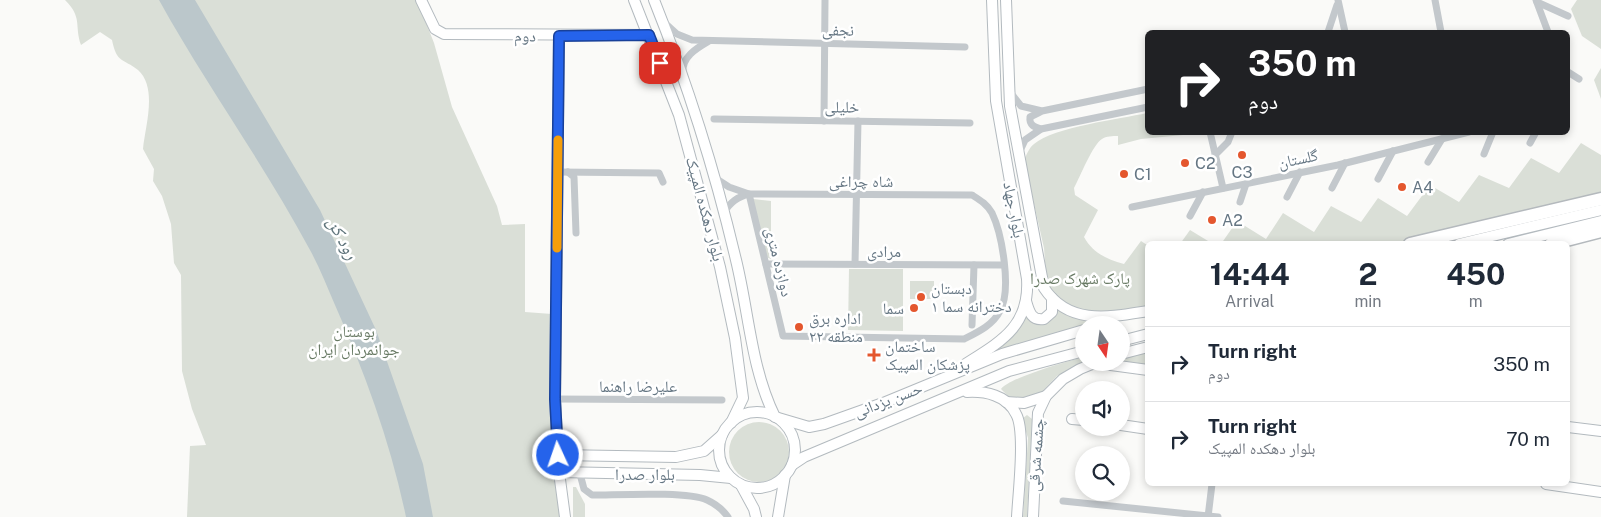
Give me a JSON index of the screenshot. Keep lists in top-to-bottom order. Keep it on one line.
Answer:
{"streets":{"street":["نجفی","دوم","خلیلی","گلستان","شاه چراغی","بلوار دهکده المپیک","بلوار جهاد","مرادی","دوازده متری","علیرضا راهنما","حسن یزدانی","چشمه شرقی","بلوار صدرا"]},"crossings":[["نجفی","بلوار دهکده المپیک"],["دوم","بلوار دهکده المپیک"],["شاه چراغی","مرادی"],["شاه چراغی","دوازده متری"],["بلوار دهکده المپیک","حسن یزدانی"],["بلوار دهکده المپیک","بلوار صدرا"],["بلوار جهاد","حسن یزدانی"],["مرادی","دوازده متری"],["حسن یزدانی","چشمه شرقی"],["حسن یزدانی","بلوار صدرا"]],"water":["رود کن"],"parks":["پارک شهرک صدرا","بوستان جوانمردان ایران"],"places":{"other":["C3","C2","C1","A4","A2","دبستان دخترانه سما ۱","سما","اداره برق منطقه ۲۲"],"health":["ساختمان پزشکان المپیک"]},"north":"bottom","page":{"turn":["350 m","دوم"],"eta":["14:44","Arrival","2","min","450","m"],"list":[{"name":"Turn right","note":"دوم","value":"350 m"},{"name":"Turn right","note":"بلوار دهکده المپیک","value":"70 m"}]}}
